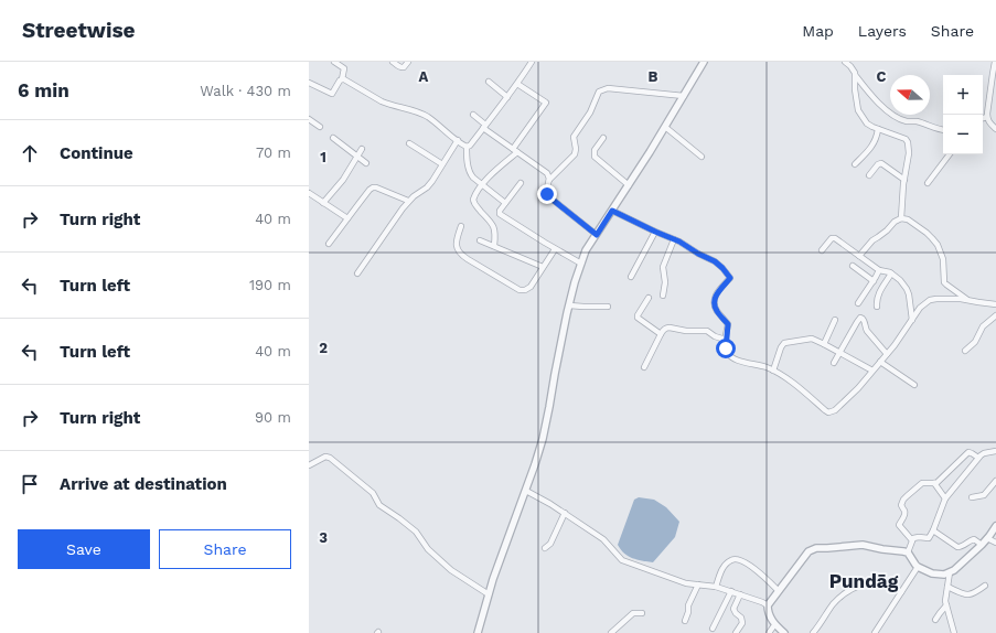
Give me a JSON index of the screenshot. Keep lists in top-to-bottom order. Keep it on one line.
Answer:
{"districts":["Pundāg"],"north":"left","page":{"header":"Streetwise","nav":["Map","Layers","Share"],"heading":["6 min","Walk · 430 m"],"map_buttons":["+","−"],"list":[["Continue","70 m"],["Turn right","40 m"],["Turn left","190 m"],["Turn left","40 m"],["Turn right","90 m"],"Arrive at destination"],"buttons":["Save","Share"]},"grid":{"columns":["A","B","C"],"rows":["1","2","3"]}}
